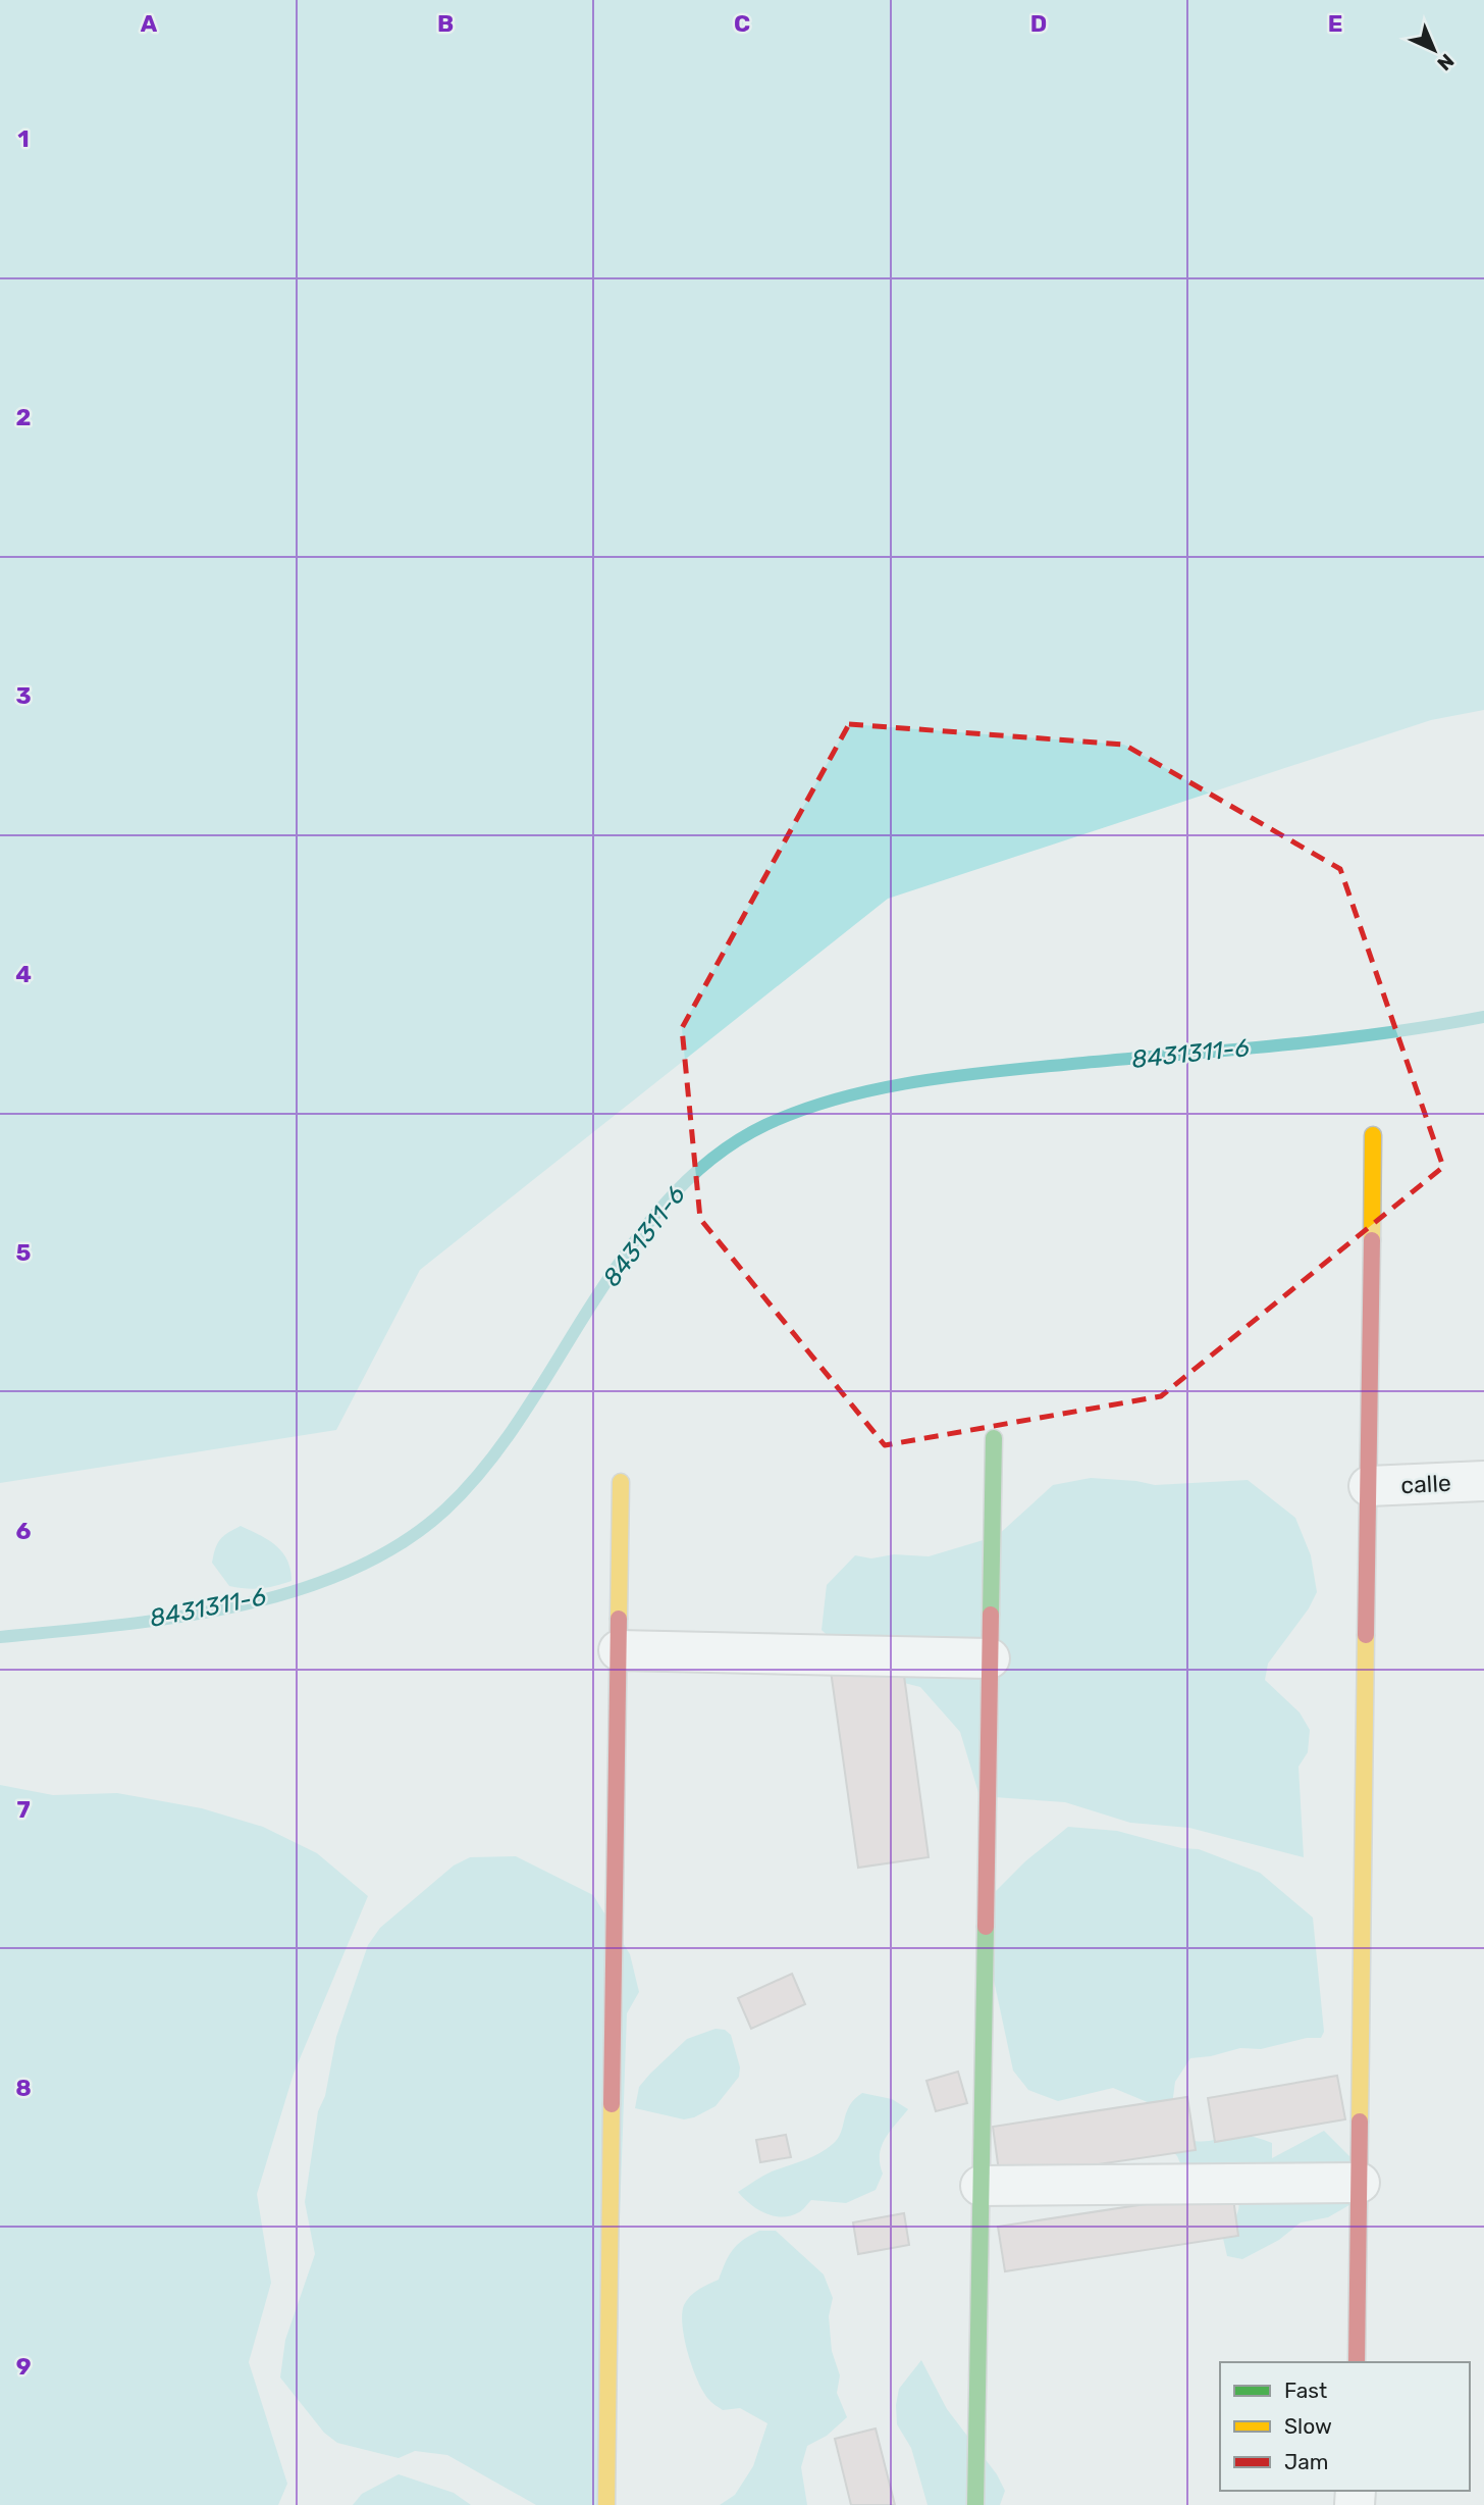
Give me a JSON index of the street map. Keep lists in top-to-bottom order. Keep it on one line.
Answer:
{"streets":{"street":["calle"]},"water":["8431311-6"],"legend":["Fast","Slow","Jam"],"north":"bottom right","grid":{"columns":["A","B","C","D","E"],"rows":["1","2","3","4","5","6","7","8","9"]}}
